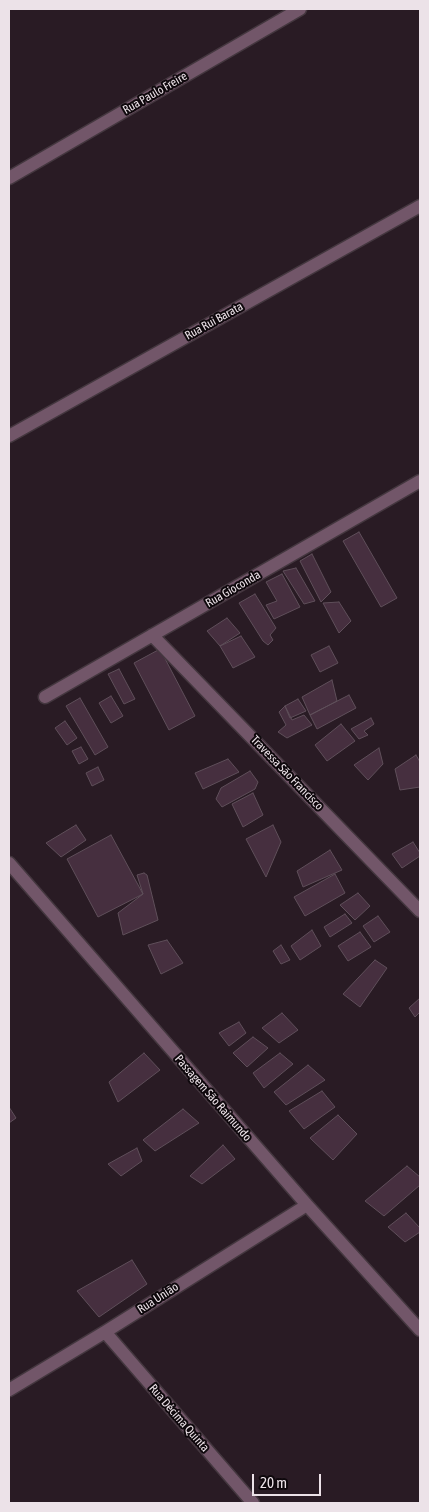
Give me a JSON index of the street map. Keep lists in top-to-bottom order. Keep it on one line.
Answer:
{"streets":{"street":["Rua Paulo Freire","Rua Rui Barata","Rua Gioconda","Travessa São Francisco","Passagem São Raimundo","Rua União","Rua Décima Quinta"]},"crossings":[["Rua Gioconda","Travessa São Francisco"],["Passagem São Raimundo","Rua União"],["Rua União","Rua Décima Quinta"]],"scale_bar":"20 m"}
